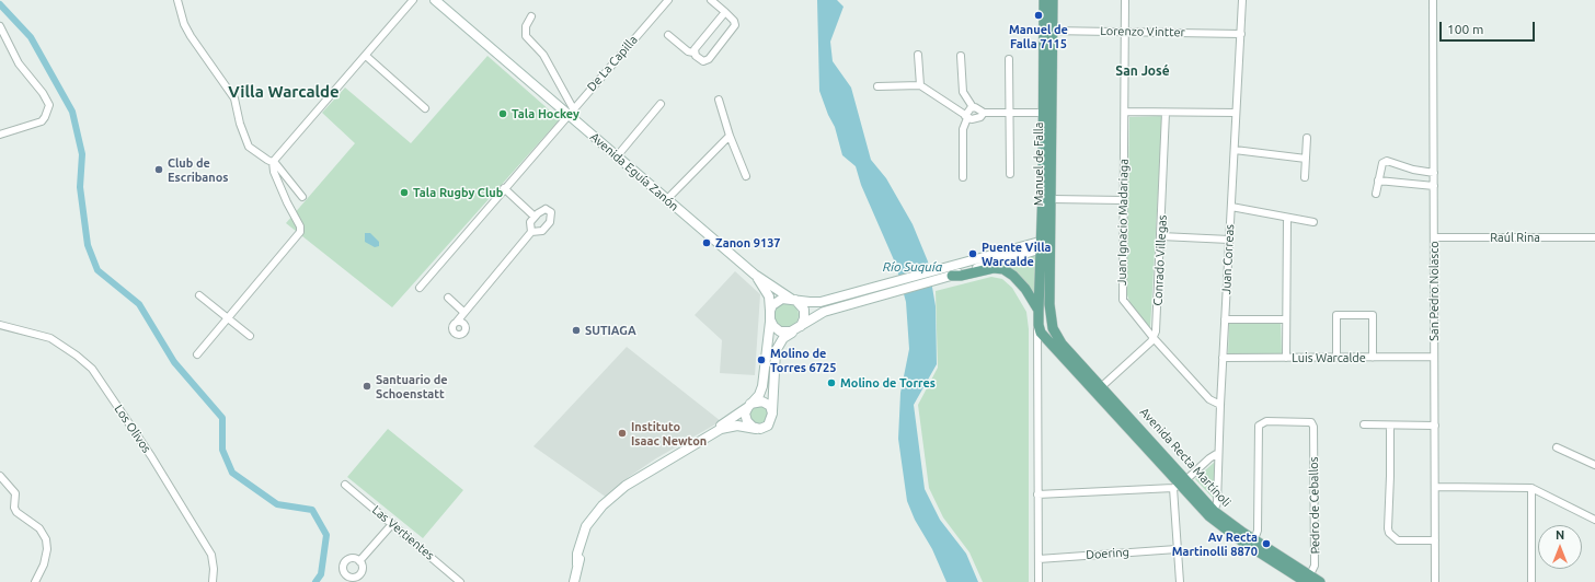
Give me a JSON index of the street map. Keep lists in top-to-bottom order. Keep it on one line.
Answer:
{"streets":{"main road":["Manuel de Falla","Avenida Eguía Zanón","Avenida Recta Martinoli"],"street":["Lorenzo Vintter","De La Capilla","Juan Ignacio Madariaga","Raúl Rina","Juan Correas","Conrado Villegas","San Pedro Nolasco","Luis Warcalde","Los Olivos","Pedro de Ceballos","Las Vertientes","Doering"]},"crossings":[["Lorenzo Vintter","Manuel de Falla"],["Lorenzo Vintter","Juan Ignacio Madariaga"],["Lorenzo Vintter","Juan Correas"],["De La Capilla","Avenida Eguía Zanón"],["Manuel de Falla","Avenida Recta Martinoli"],["Manuel de Falla","Doering"],["Juan Ignacio Madariaga","Juan Correas"],["Juan Ignacio Madariaga","Conrado Villegas"],["Raúl Rina","San Pedro Nolasco"],["Juan Correas","Luis Warcalde"],["Juan Correas","Avenida Recta Martinoli"],["San Pedro Nolasco","Luis Warcalde"],["Avenida Recta Martinoli","Pedro de Ceballos"]],"districts":["San José","Villa Warcalde"],"water":["Río Suquía"],"places":["Manuel de Falla 7115","Tala Hockey","Club de Escribanos","Tala Rugby Club","Zanon 9137","Puente Villa Warcalde","SUTIAGA","Molino de Torres 6725","Molino de Torres","Santuario de Schoenstatt","Instituto Isaac Newton","Av Recta Martinolli 8870"],"scale_bar":"100 m","north":"top"}
